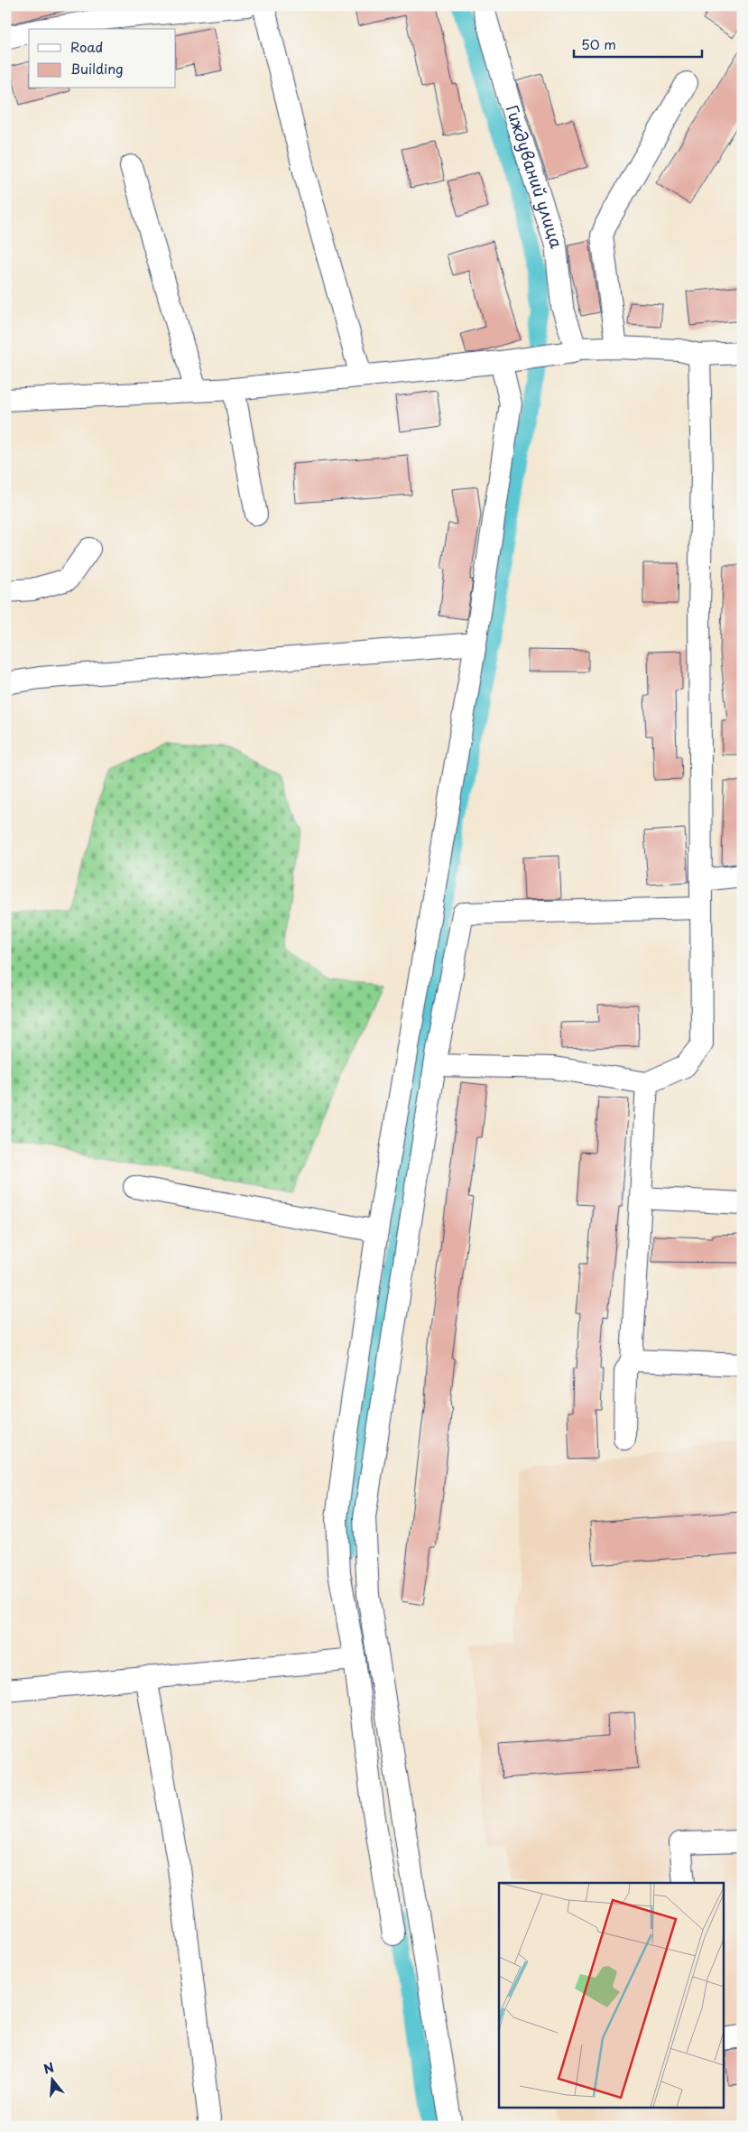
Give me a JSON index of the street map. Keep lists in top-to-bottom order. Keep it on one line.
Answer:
{"streets":{"street":["Гиждуваний улица"]},"legend":["Road","Building"],"scale_bar":"50 m","north":"top"}
